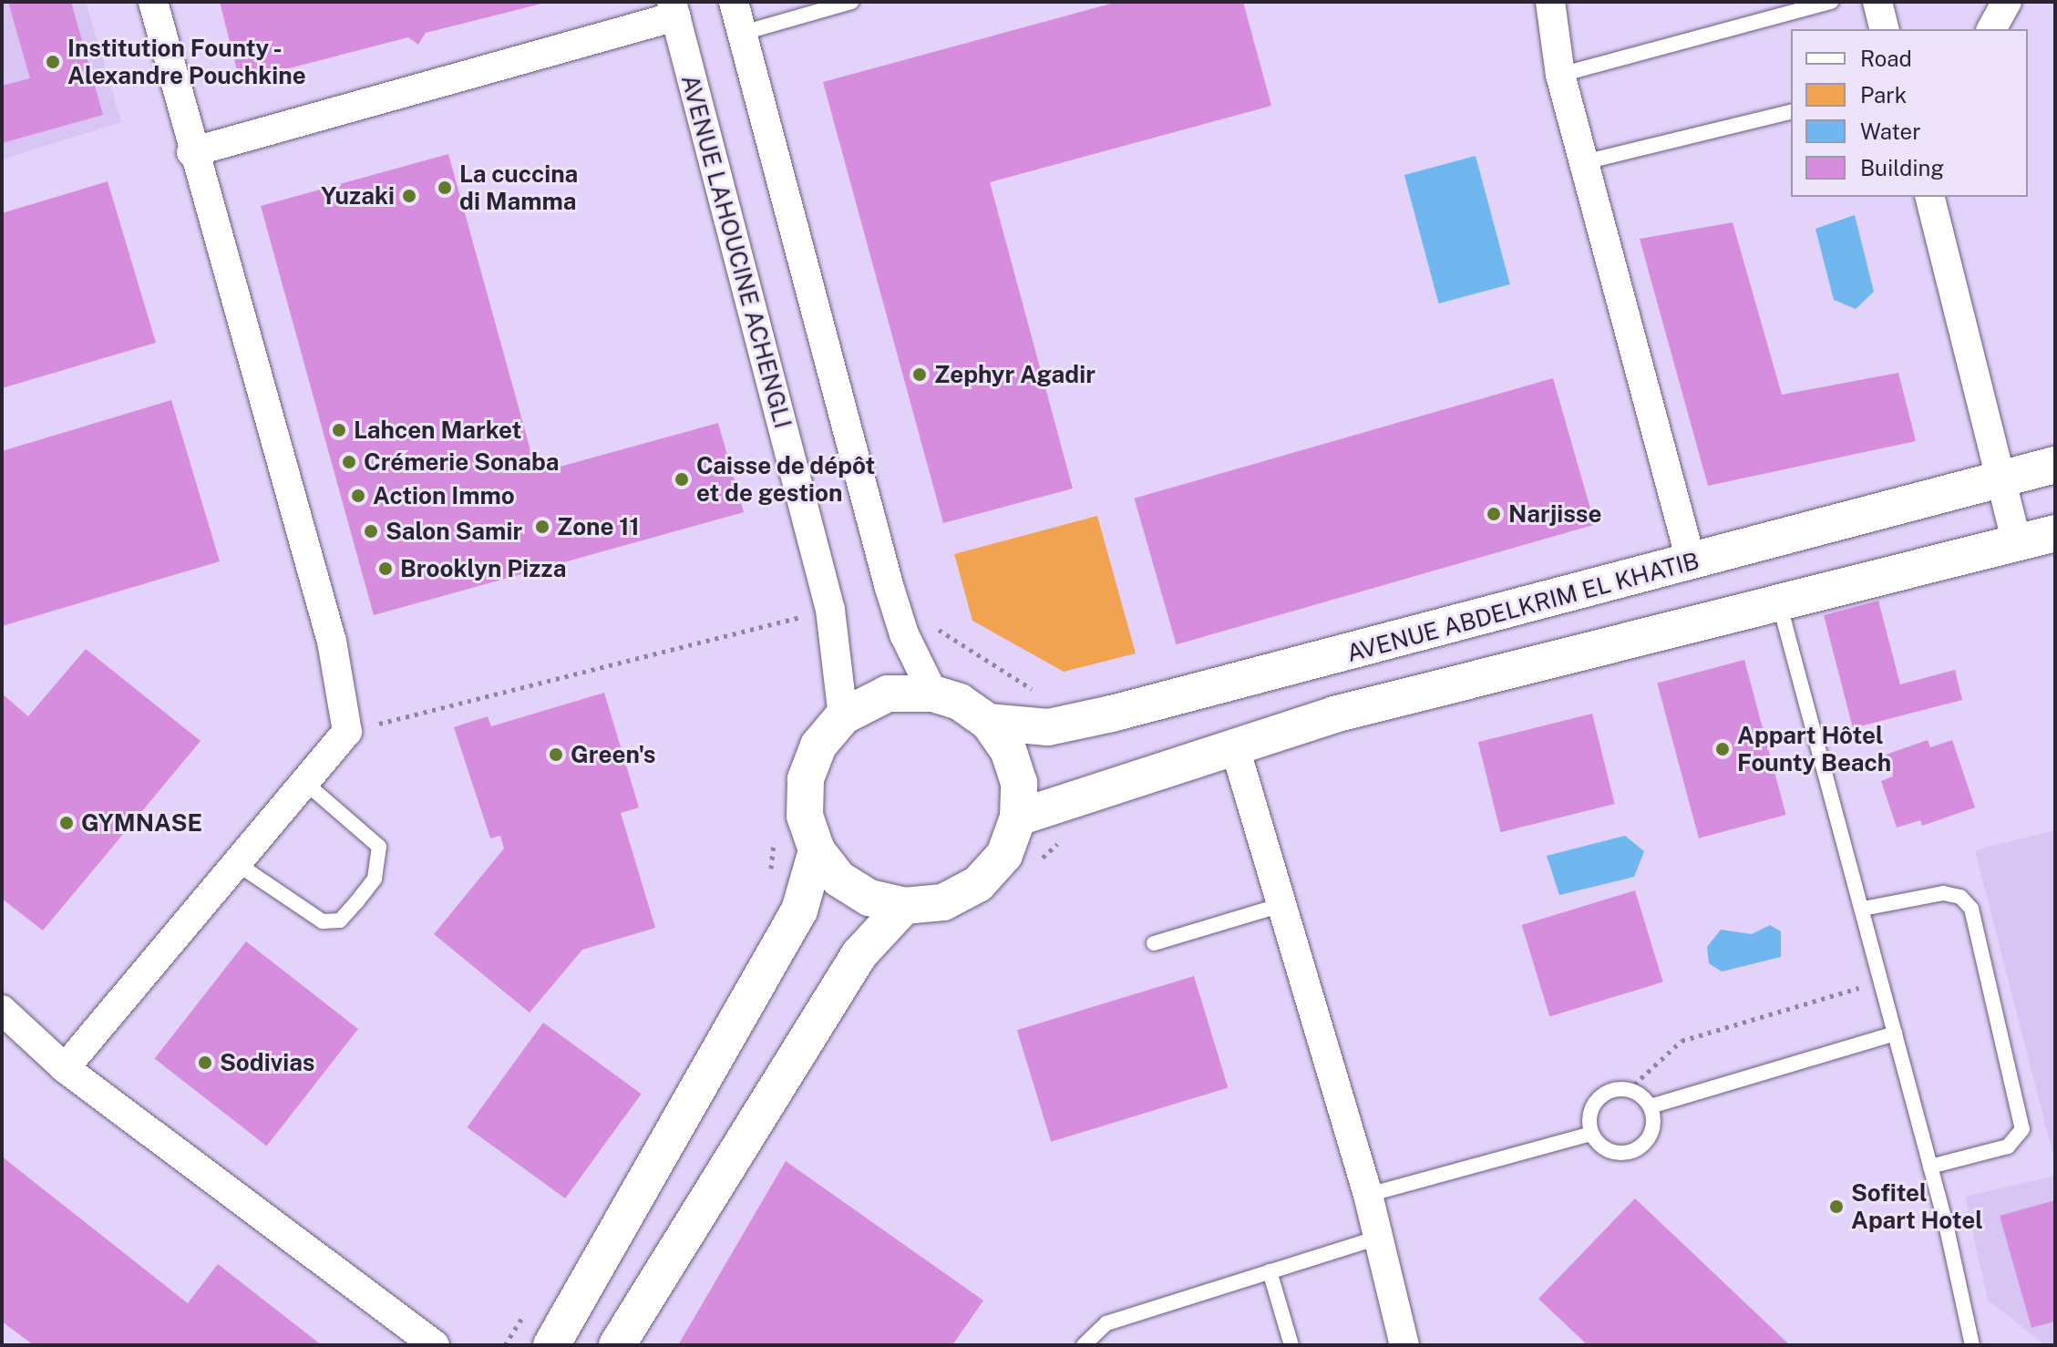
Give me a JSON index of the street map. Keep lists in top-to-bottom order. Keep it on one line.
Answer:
{"streets":{"street":["AVENUE LAHOUCINE ACHENGLI","AVENUE ABDELKRIM EL KHATIB"]},"crossings":[["AVENUE LAHOUCINE ACHENGLI","AVENUE ABDELKRIM EL KHATIB"]],"places":["Institution Founty - Alexandre Pouchkine","La cuccina di Mamma","Yuzaki","Zephyr Agadir","Lahcen Market","Crémerie Sonaba","Caisse de dépôt et de gestion","Action Immo","Narjisse","Zone 11","Salon Samir","Brooklyn Pizza","Appart Hôtel Founty Beach","Green's","GYMNASE","Sodivias","Sofitel Apart Hotel"],"legend":["Road","Park","Water","Building"]}
